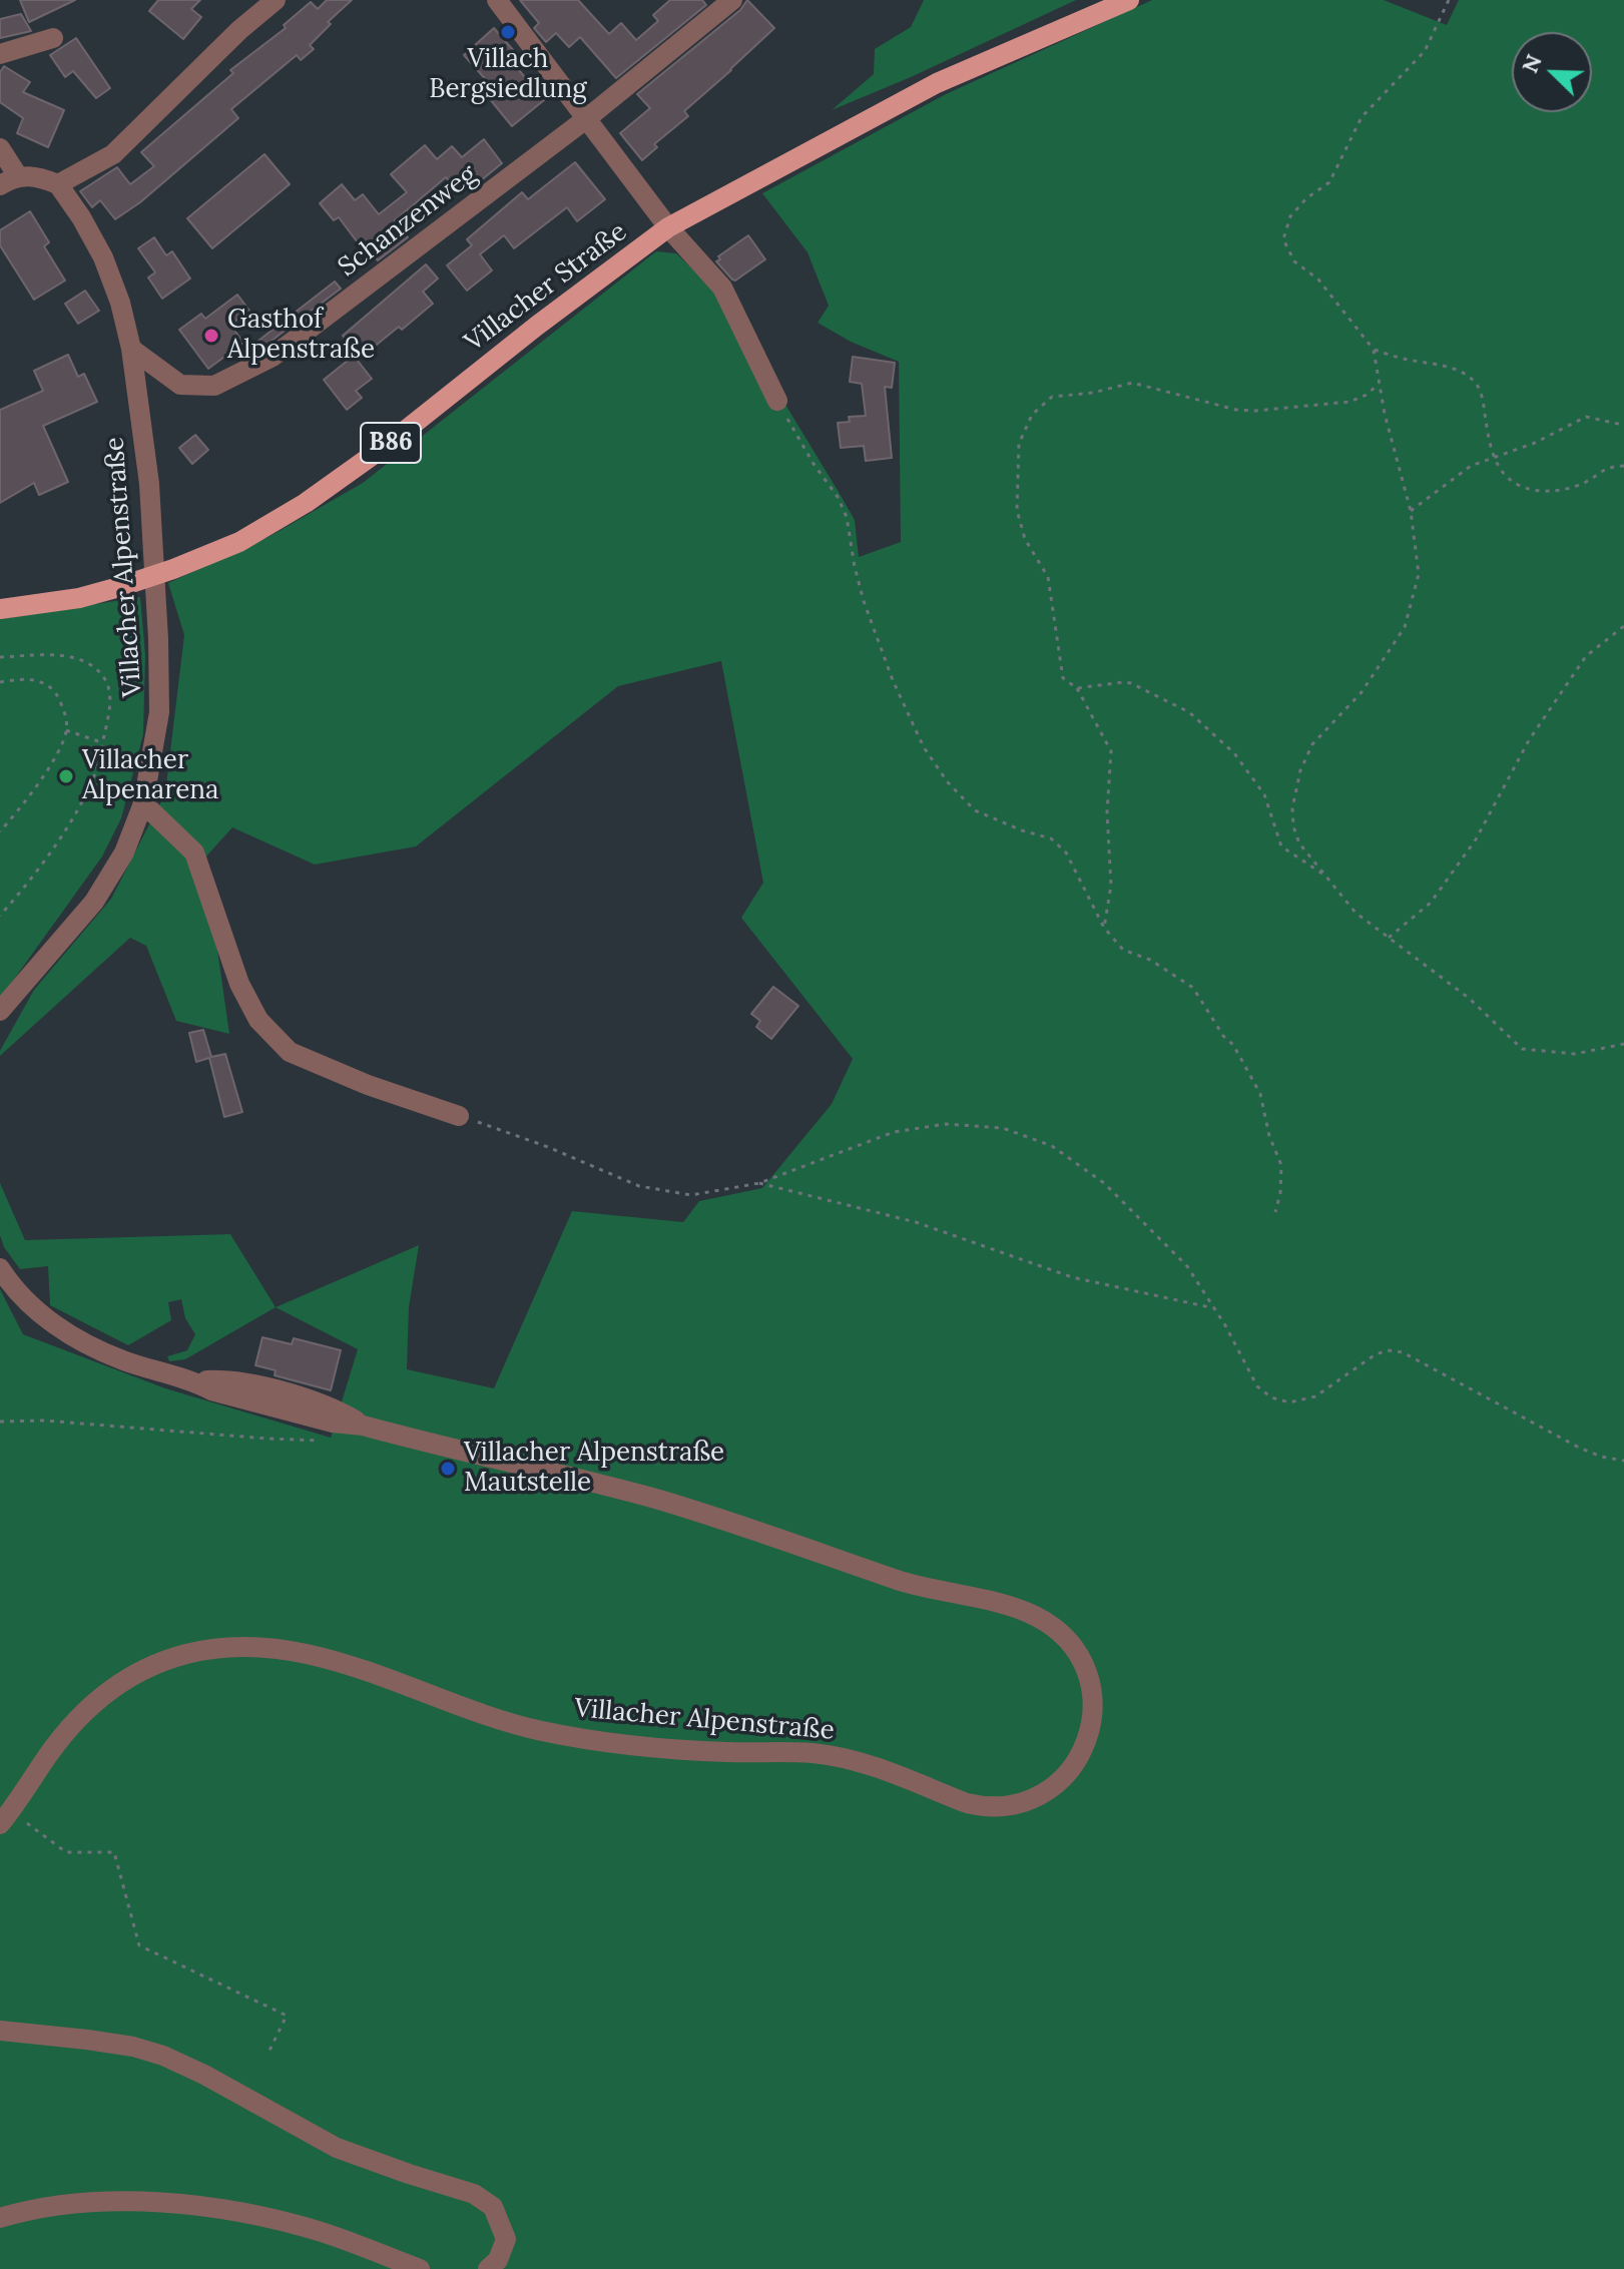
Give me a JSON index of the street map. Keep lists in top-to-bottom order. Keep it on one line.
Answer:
{"streets":{"main road":["Villacher Straße","B86"],"street":["Schanzenweg","Villacher Alpenstraße"]},"crossings":[["Schanzenweg","Villacher Alpenstraße"]],"places":["Villach Bergsiedlung","Gasthof Alpenstraße","Villacher Alpenarena","Villacher Alpenstraße Mautstelle"],"north":"top left"}
